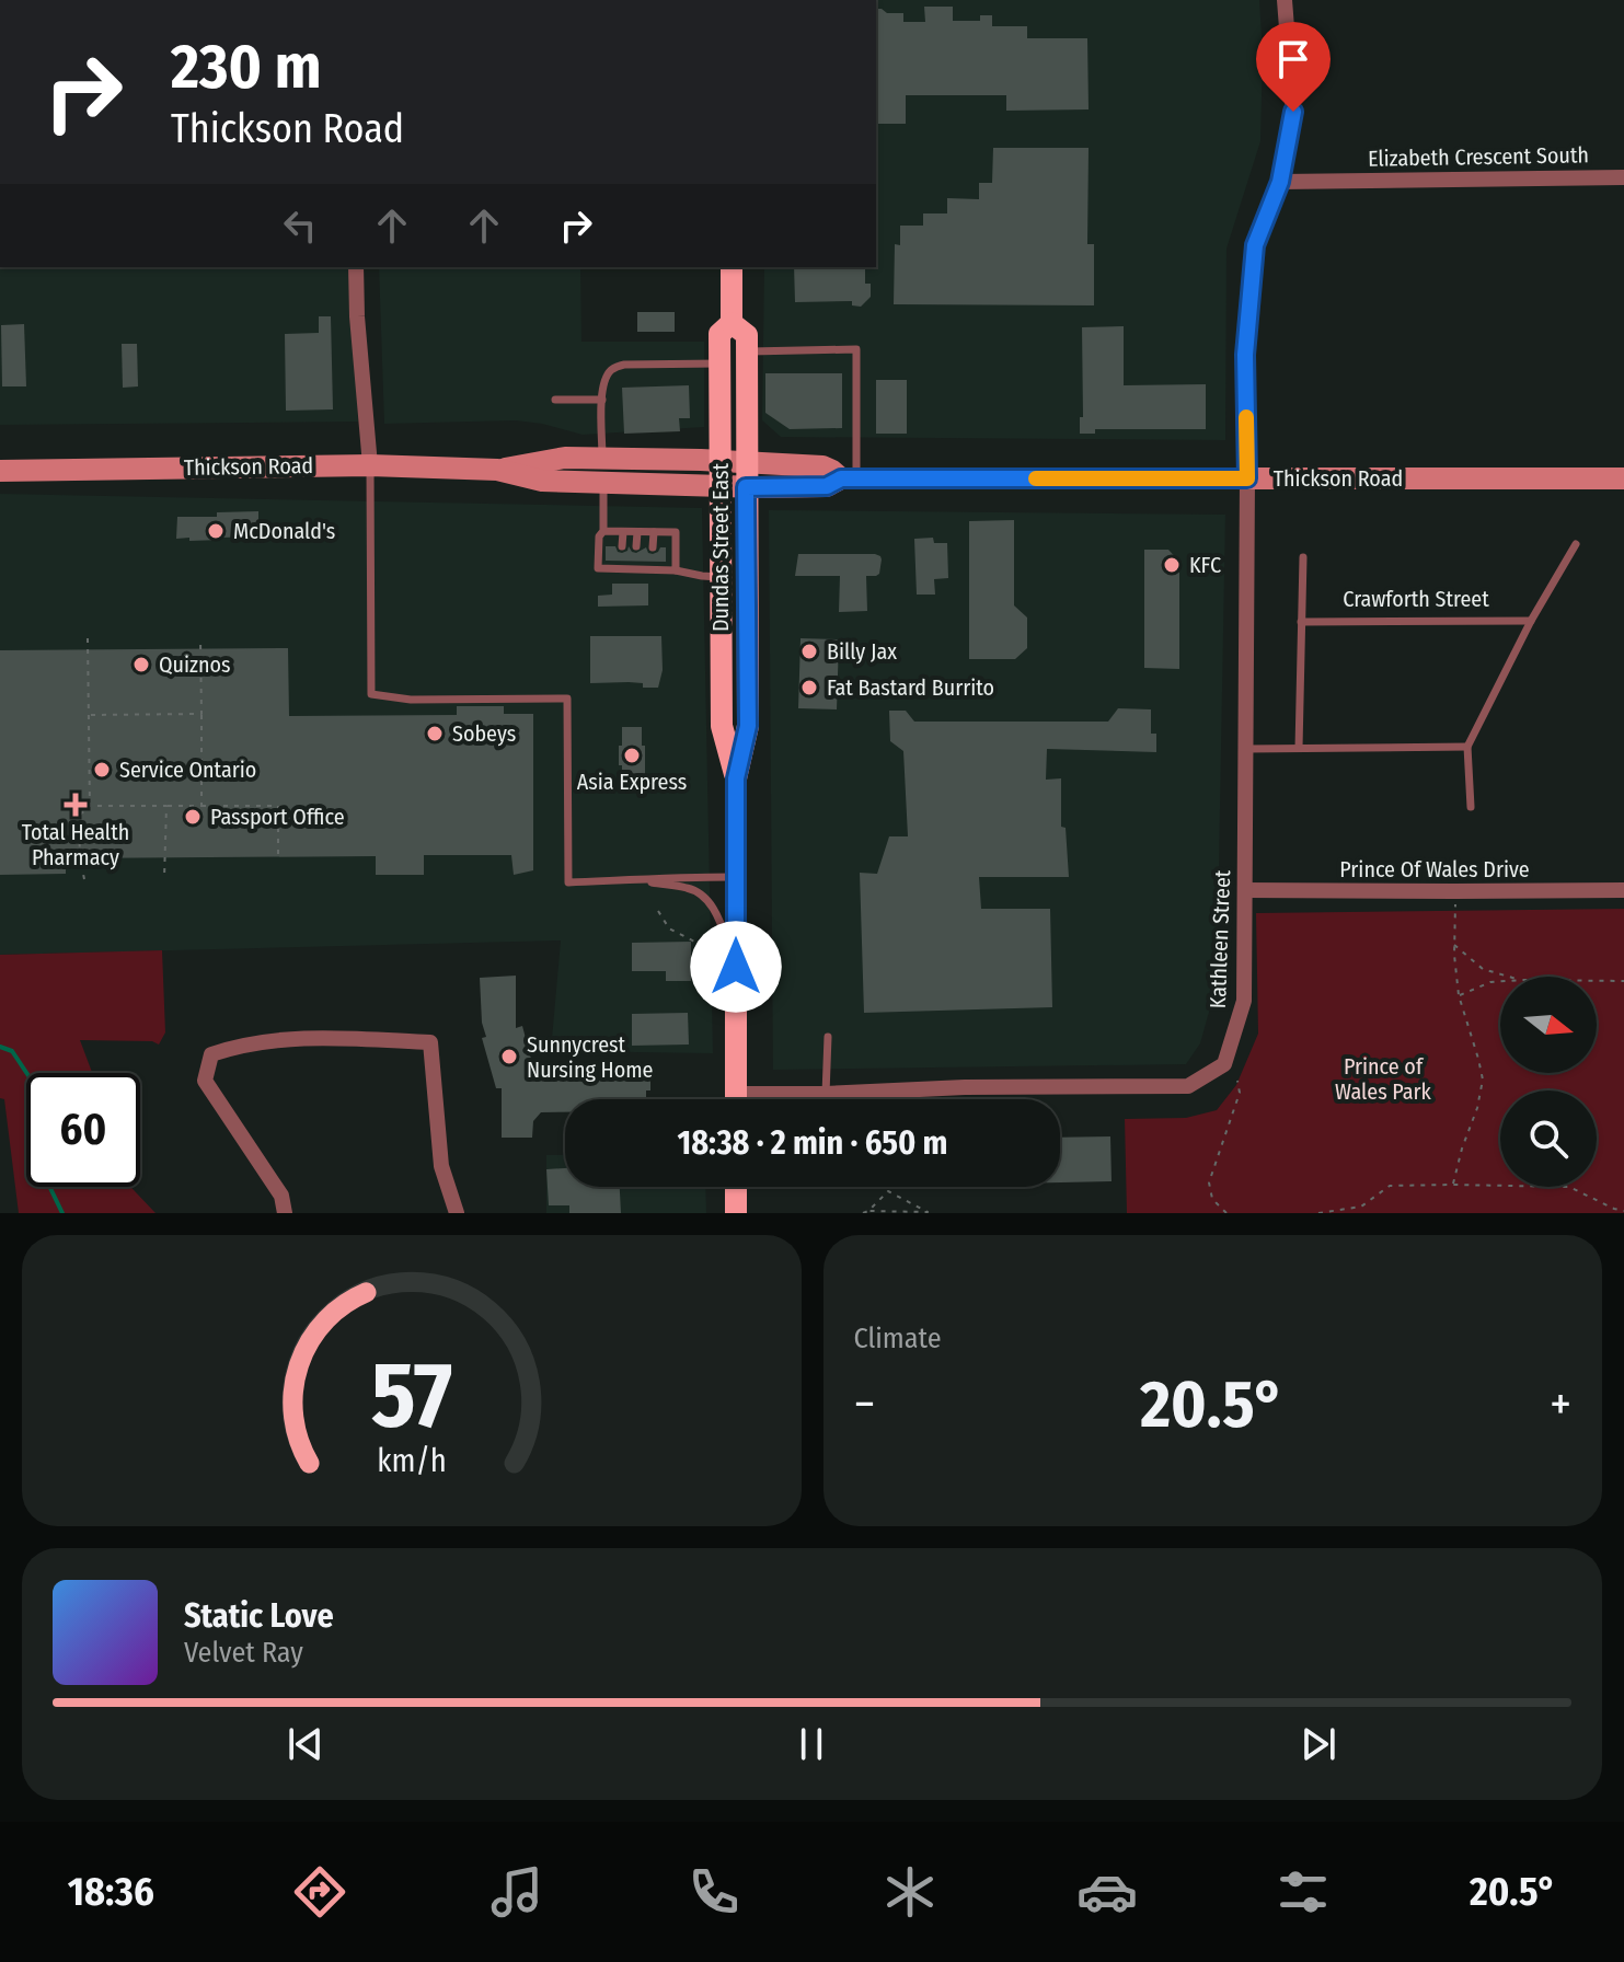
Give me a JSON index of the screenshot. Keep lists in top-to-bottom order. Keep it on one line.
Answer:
{"streets":{"main road":["Thickson Road","Dundas Street East"],"street":["Elizabeth Crescent South","Prince Of Wales Drive","Kathleen Street"],"lane":["Crawforth Street"]},"crossings":[["Thickson Road","Dundas Street East"],["Thickson Road","Kathleen Street"],["Prince Of Wales Drive","Kathleen Street"]],"parks":["Prince of Wales Park"],"places":{"other":["McDonald's","KFC","Billy Jax","Quiznos","Fat Bastard Burrito","Sobeys","Asia Express","Service Ontario","Passport Office","Sunnycrest Nursing Home"],"health":["Total Health Pharmacy"]},"north":"right","page":{"turn":["230 m","Thickson Road"],"limit":"60","trip":"18:38 · 2 min · 650 m","tile":"Climate","heat":["−","20.5°","+"],"song":["Static Love","Velvet Ray"],"tabs":["18:36","20.5°"],"gauge":["57","km/h"]}}
